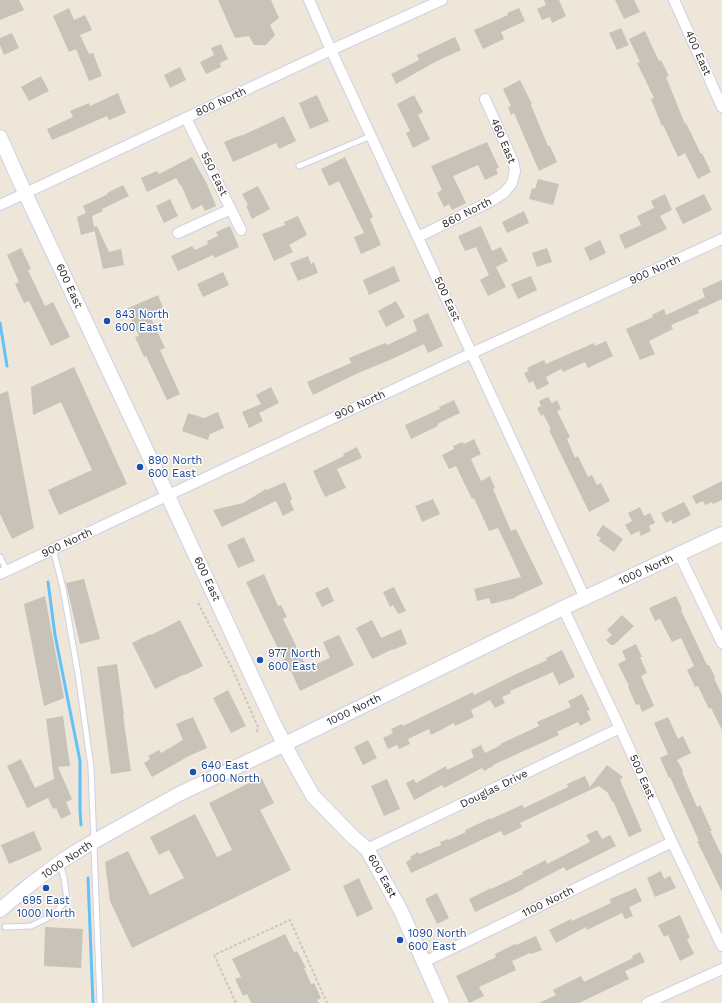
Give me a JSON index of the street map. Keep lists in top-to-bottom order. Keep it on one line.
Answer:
{"streets":{"street":["400 East","800 North","460 East","550 East","860 North","900 North","600 East","500 East","1000 North","Douglas Drive","1100 North"]},"crossings":[["800 North","550 East"],["800 North","600 East"],["800 North","500 East"],["460 East","860 North"],["860 North","500 East"],["900 North","600 East"],["900 North","500 East"],["600 East","1000 North"],["600 East","Douglas Drive"],["600 East","1100 North"],["500 East","1000 North"],["500 East","Douglas Drive"],["500 East","1100 North"]],"places":["843 North 600 East","890 North 600 East","977 North 600 East","640 East 1000 North","695 East 1000 North","1090 North 600 East"]}
